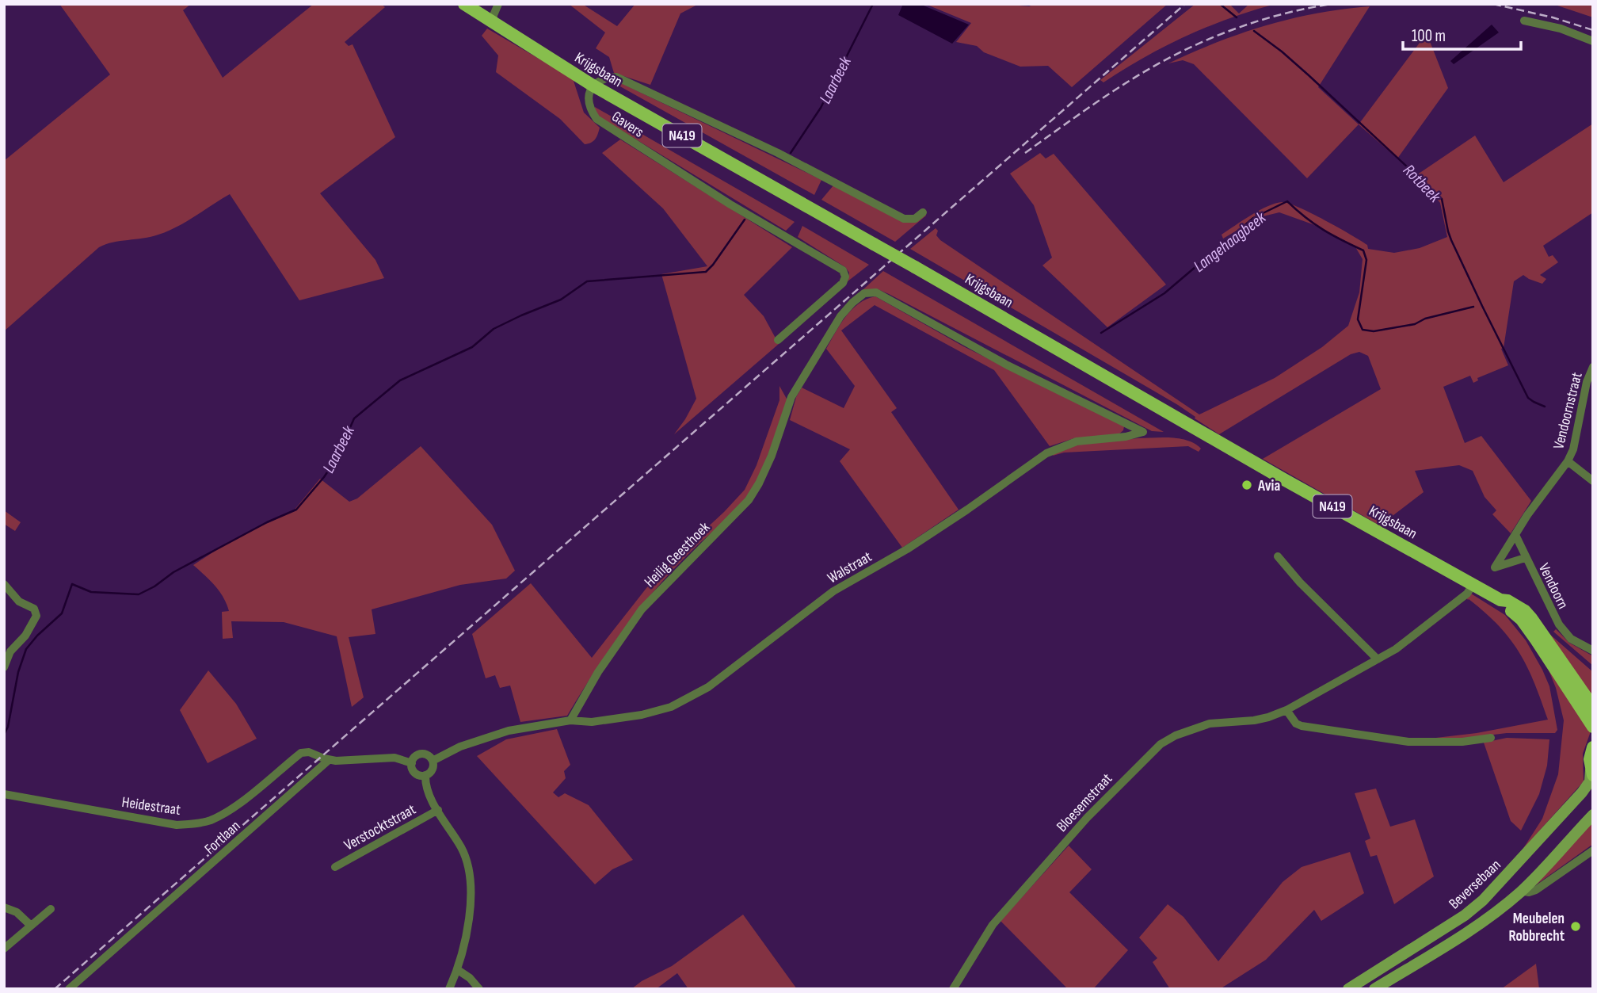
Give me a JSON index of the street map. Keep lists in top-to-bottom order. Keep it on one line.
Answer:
{"streets":{"main road":["Krijgsbaan","N419","Beversebaan"],"street":["Gavers","Vendoornstraat","Heilig Geesthoek","Walstraat","Vendoorn","Bloesemstraat","Heidestraat","Verstocktstraat","Fortlaan"]},"crossings":[["Krijgsbaan","Gavers"],["Krijgsbaan","Bloesemstraat"],["Vendoornstraat","Vendoorn"],["Heilig Geesthoek","Walstraat"],["Heidestraat","Fortlaan"]],"water":["Laarbeek","Rotbeek","Langehaagbeek"],"places":["Avia","Meubelen Robbrecht"],"scale_bar":"100 m"}
